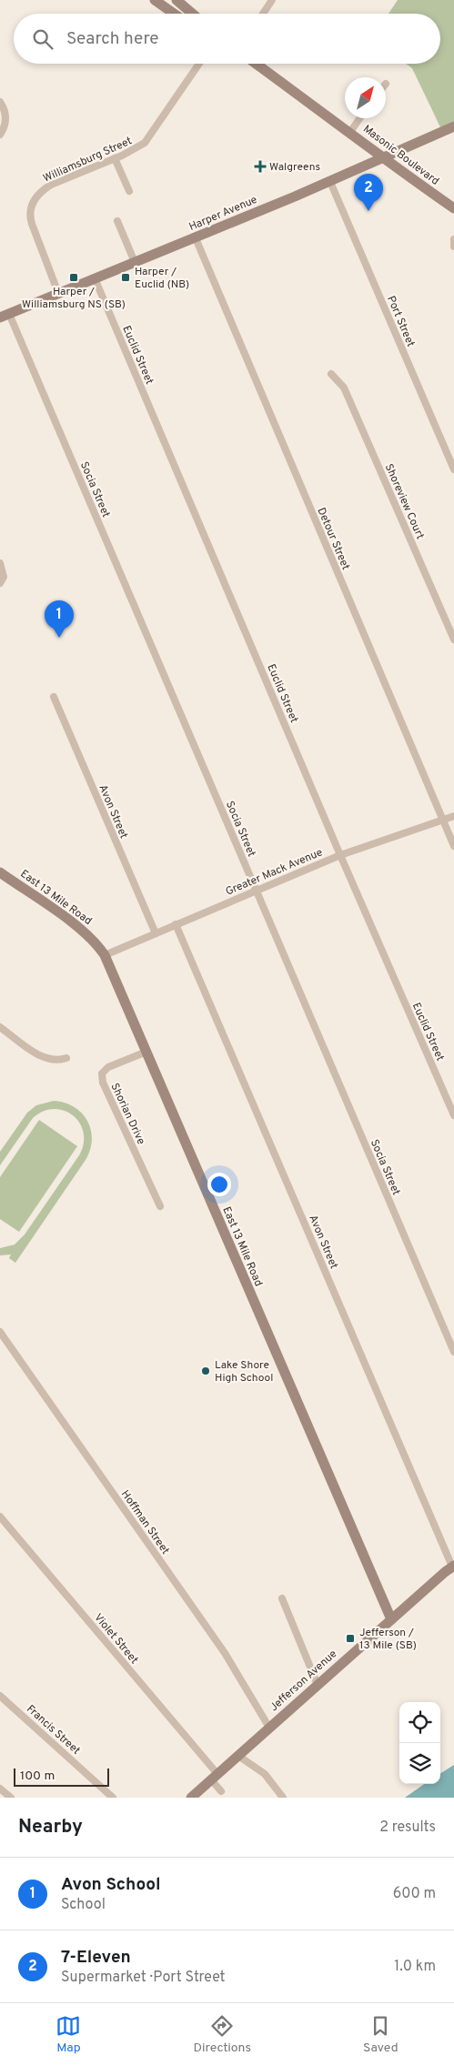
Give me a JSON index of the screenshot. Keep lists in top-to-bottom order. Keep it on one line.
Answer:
{"streets":{"main road":["Masonic Boulevard","Harper Avenue","East 13 Mile Road","Jefferson Avenue"],"street":["Williamsburg Street","Port Street","Euclid Street","Socia Street","Shoreview Court","Detour Street","Avon Street","Greater Mack Avenue","Shorian Drive","Hoffman Street","Violet Street","Francis Street"]},"crossings":[["Masonic Boulevard","Harper Avenue"],["Williamsburg Street","Harper Avenue"],["Harper Avenue","Port Street"],["Harper Avenue","Euclid Street"],["Harper Avenue","Socia Street"],["Harper Avenue","Detour Street"],["Euclid Street","Greater Mack Avenue"],["Socia Street","Greater Mack Avenue"],["Detour Street","Greater Mack Avenue"],["Avon Street","Greater Mack Avenue"],["Avon Street","Jefferson Avenue"],["Greater Mack Avenue","East 13 Mile Road"],["East 13 Mile Road","Shorian Drive"],["East 13 Mile Road","Jefferson Avenue"],["Hoffman Street","Jefferson Avenue"],["Violet Street","Jefferson Avenue"]],"places":{"health":["Walgreens"],"transit":["Harper / Williamsburg NS (SB)","Harper / Euclid (NB)","Jefferson / 13 Mile (SB)"],"other":["Lake Shore High School"]},"scale_bar":"100 m","north":"top right","page":{"search":"Search here","pins":["2","1"],"scale":"100 m","heading":["Nearby","2 results"],"list":[{"mark":"1","name":"Avon School","note":"School","value":"600 m"},{"mark":"2","name":"7-Eleven","note":"Supermarket · Port Street","value":"1.0 km"}],"nav":["Map","Directions","Saved"]}}
